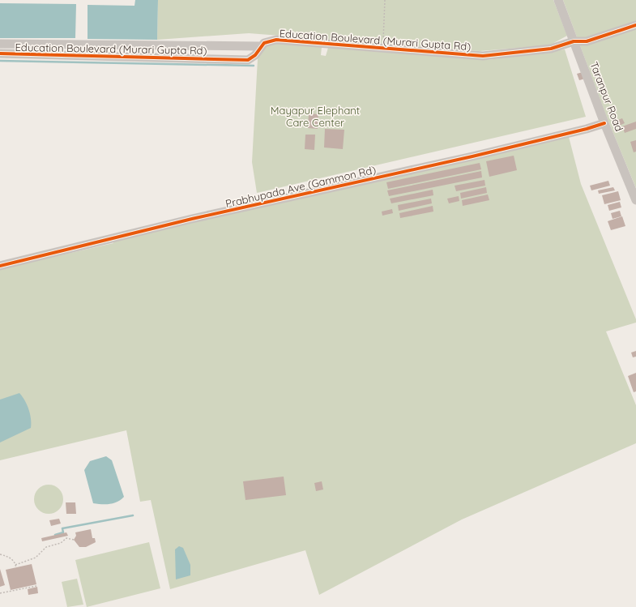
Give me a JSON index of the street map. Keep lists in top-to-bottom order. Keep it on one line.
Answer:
{"streets":{"street":["Education Boulevard (Murari Gupta Rd)","Taranpur Road","Prabhupada Ave (Gammon Rd)"]},"crossings":[["Education Boulevard (Murari Gupta Rd)","Taranpur Road"],["Taranpur Road","Prabhupada Ave (Gammon Rd)"]],"parks":["Mayapur Elephant Care Center"]}
